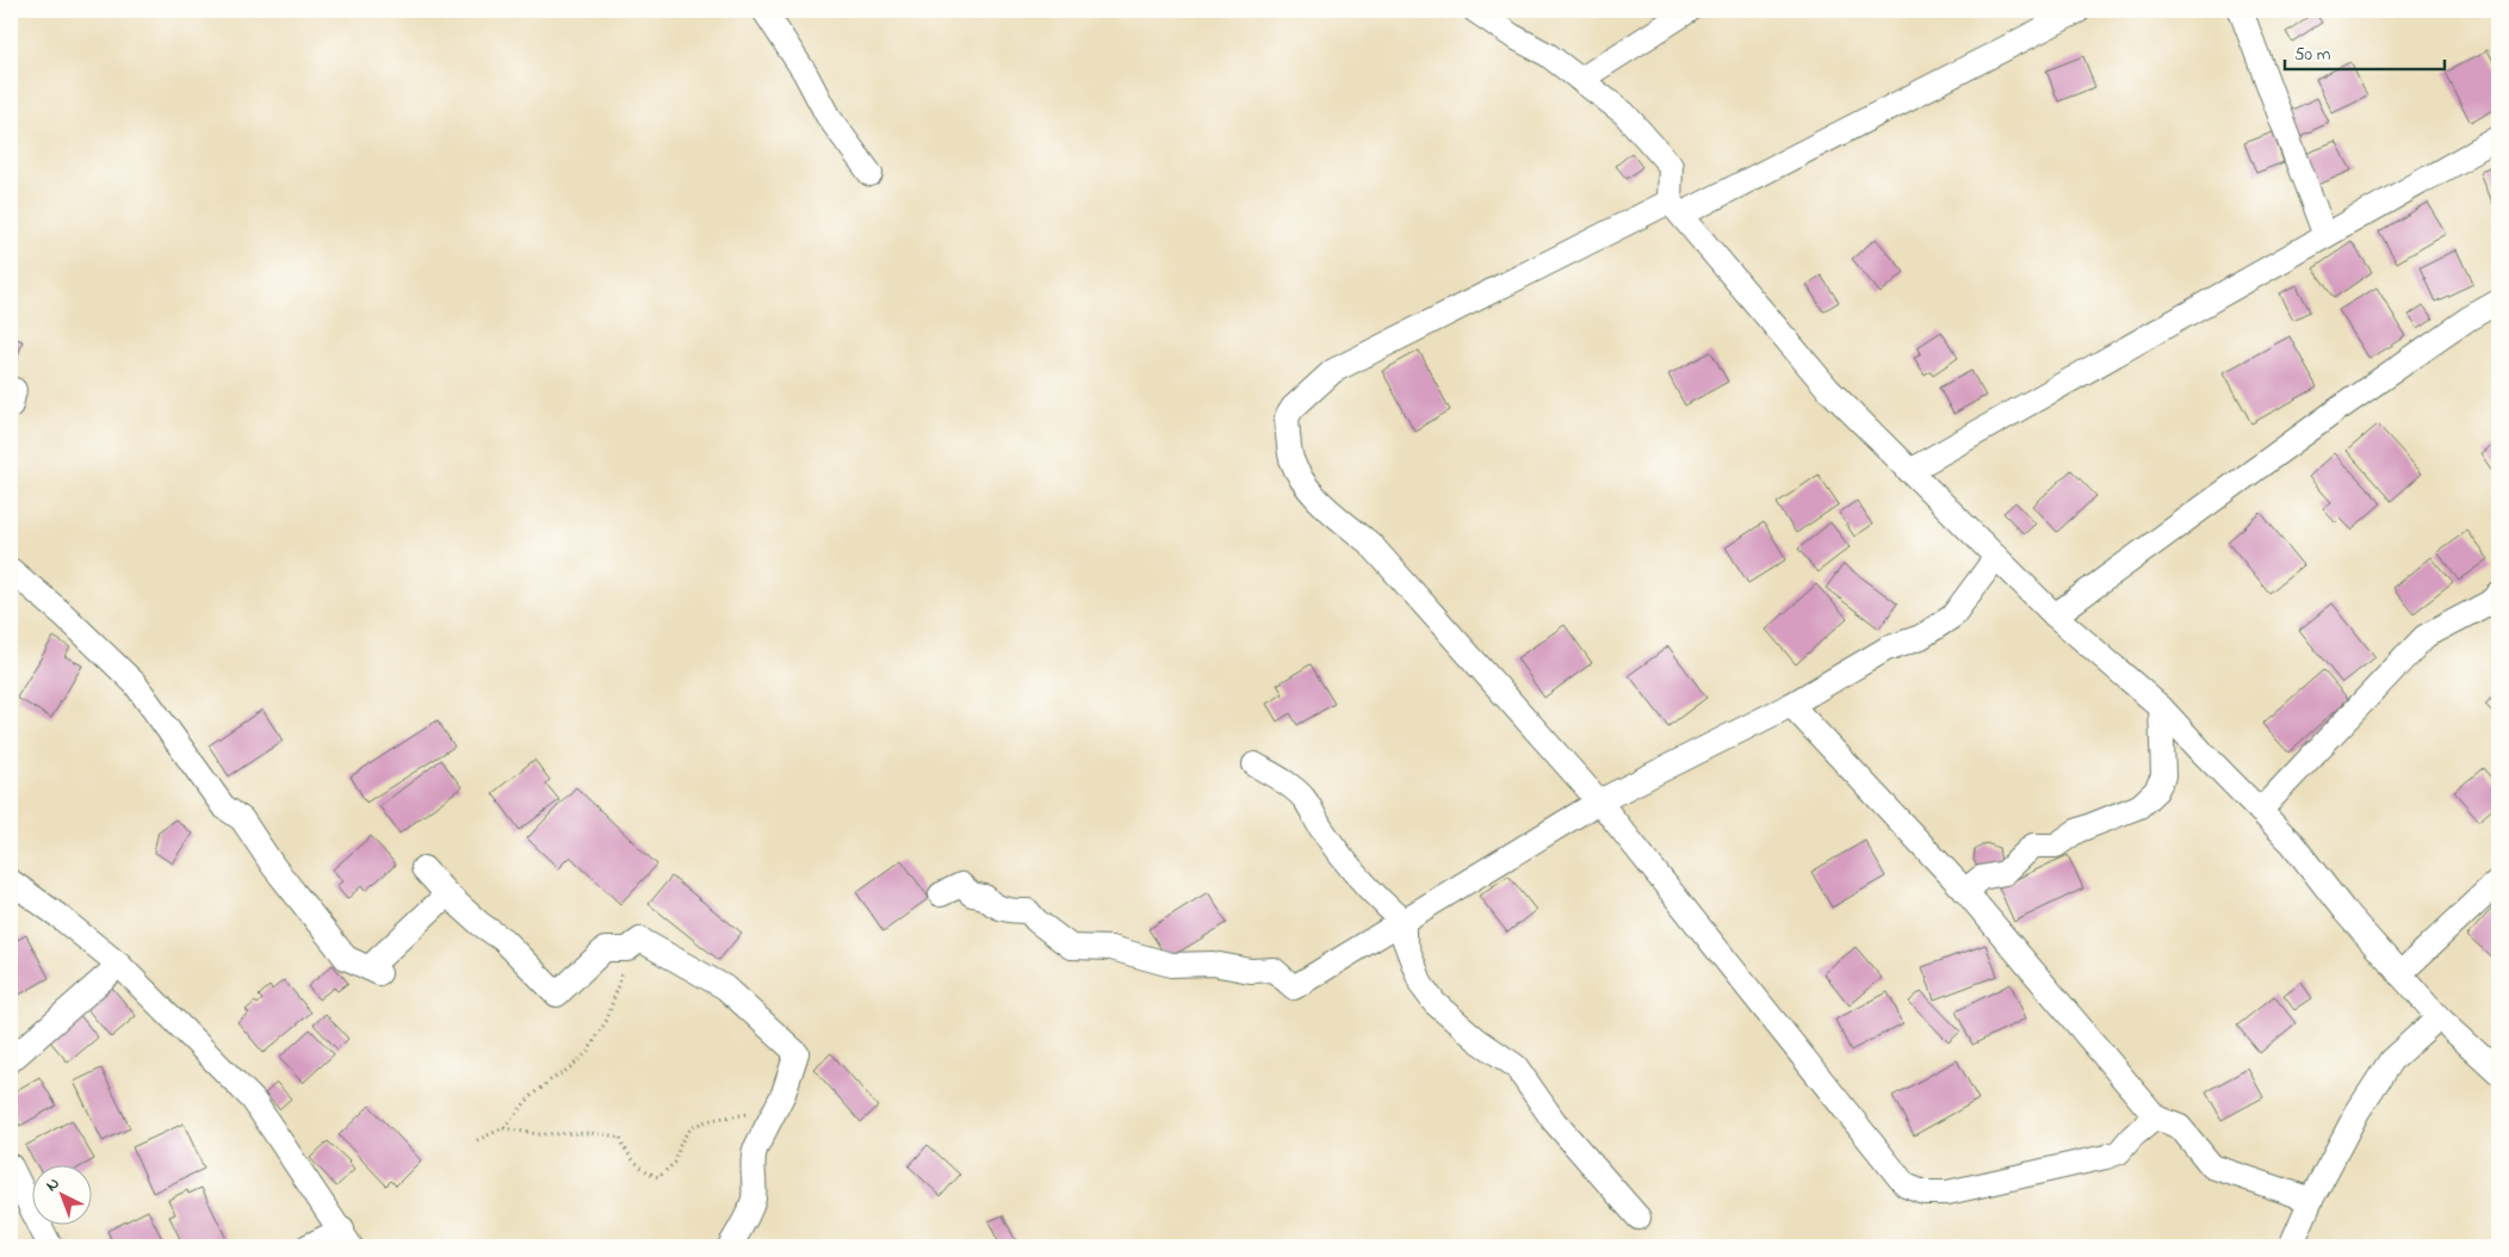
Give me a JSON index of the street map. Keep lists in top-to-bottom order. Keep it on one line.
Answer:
{"scale_bar":"50 m","north":"top left"}
